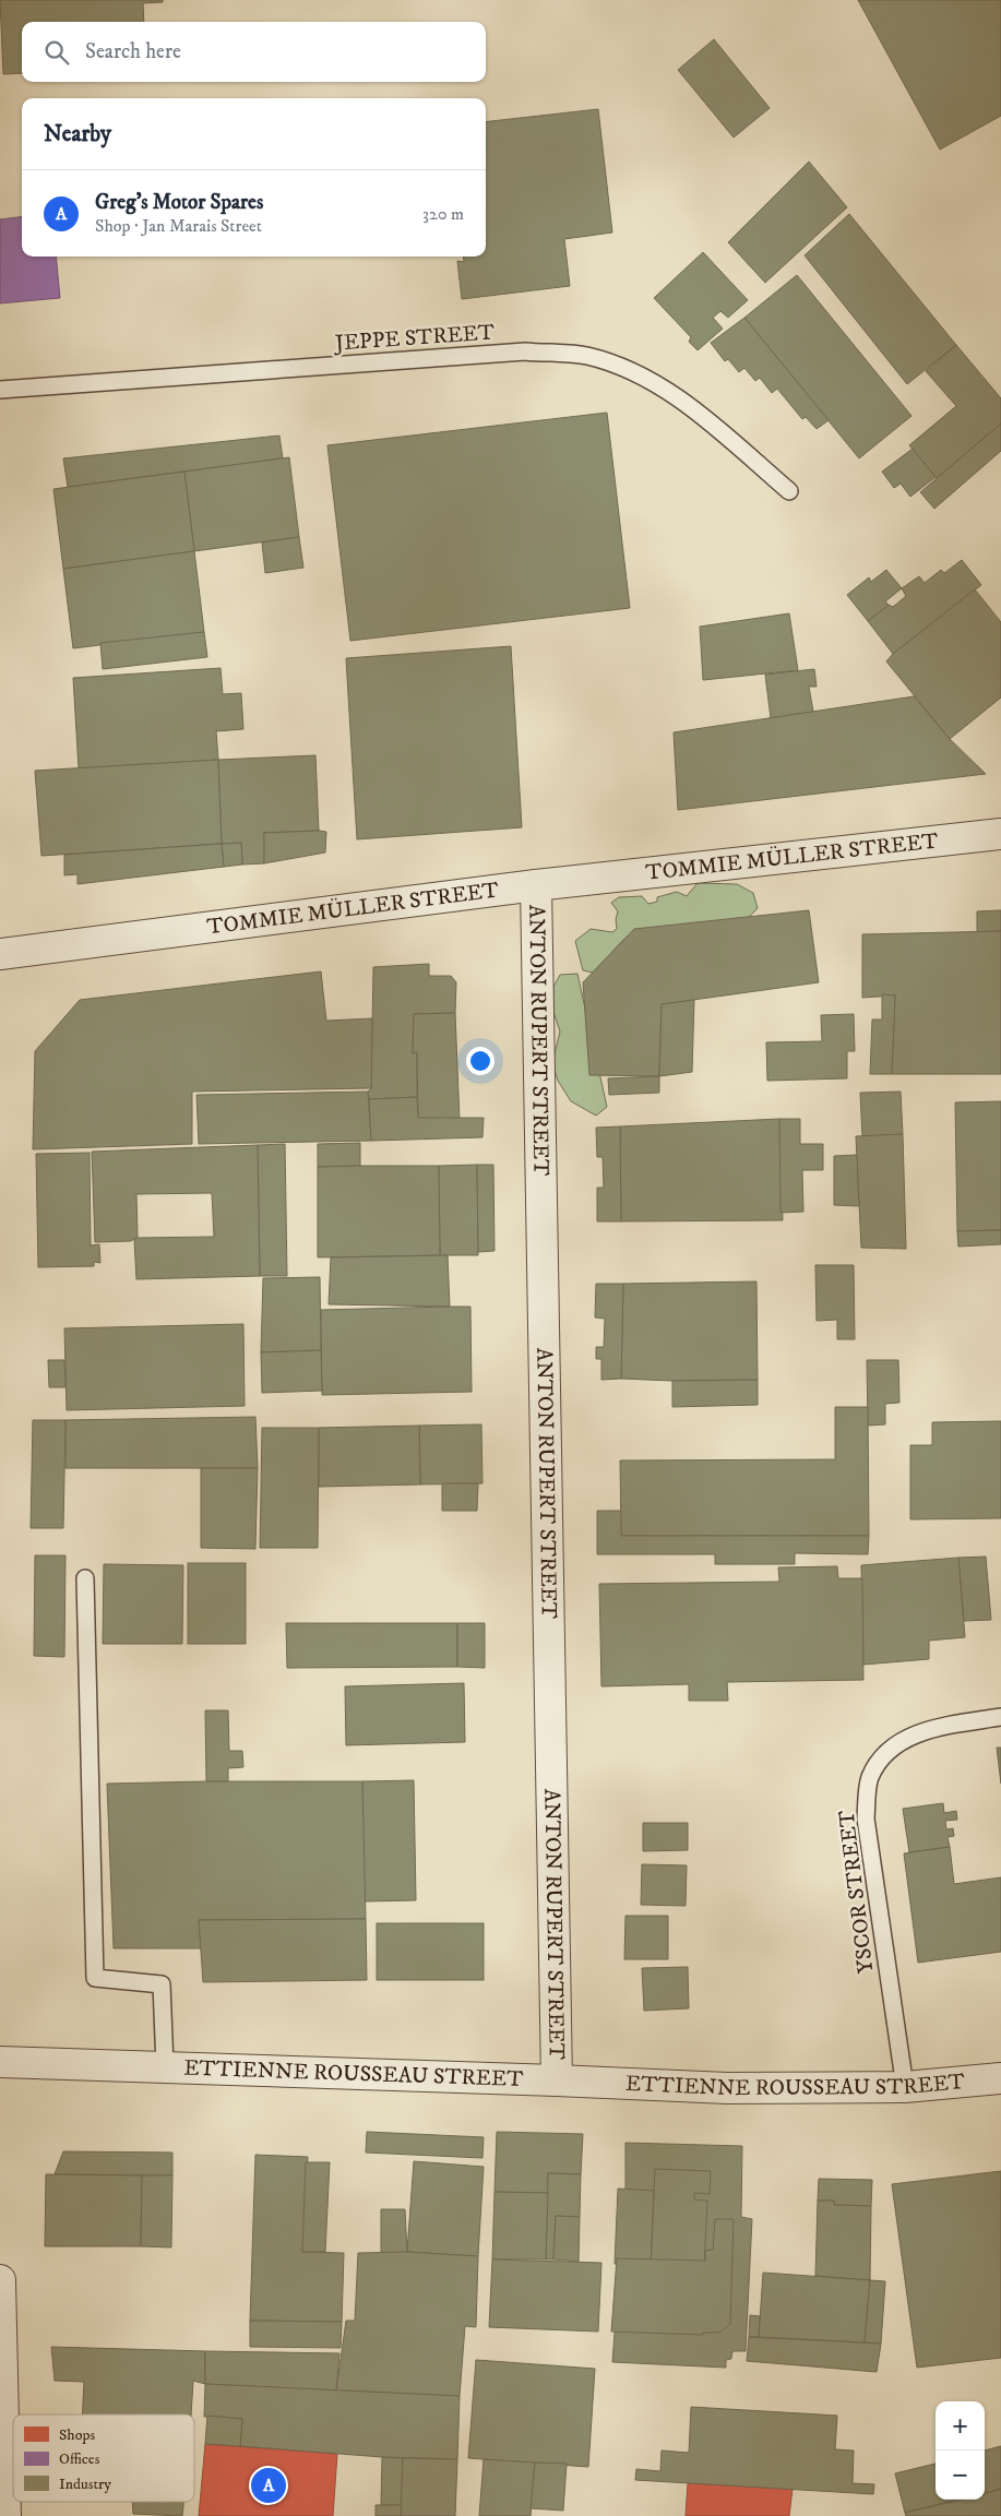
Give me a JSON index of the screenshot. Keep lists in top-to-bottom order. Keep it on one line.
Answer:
{"streets":{"street":["TOMMIE MÜLLER STREET","ANTON RUPERT STREET","ETTIENNE ROUSSEAU STREET"],"lane":["JEPPE STREET","YSCOR STREET"]},"crossings":[["TOMMIE MÜLLER STREET","ANTON RUPERT STREET"],["ANTON RUPERT STREET","ETTIENNE ROUSSEAU STREET"],["YSCOR STREET","ETTIENNE ROUSSEAU STREET"]],"legend":["Shops","Offices","Industry"],"page":{"search":"Search here","heading":"Nearby","list":[{"mark":"A","name":"Greg's Motor Spares","note":"Shop · Jan Marais Street","value":"320 m"}],"map_buttons":["+","−"],"pins":"A"}}
